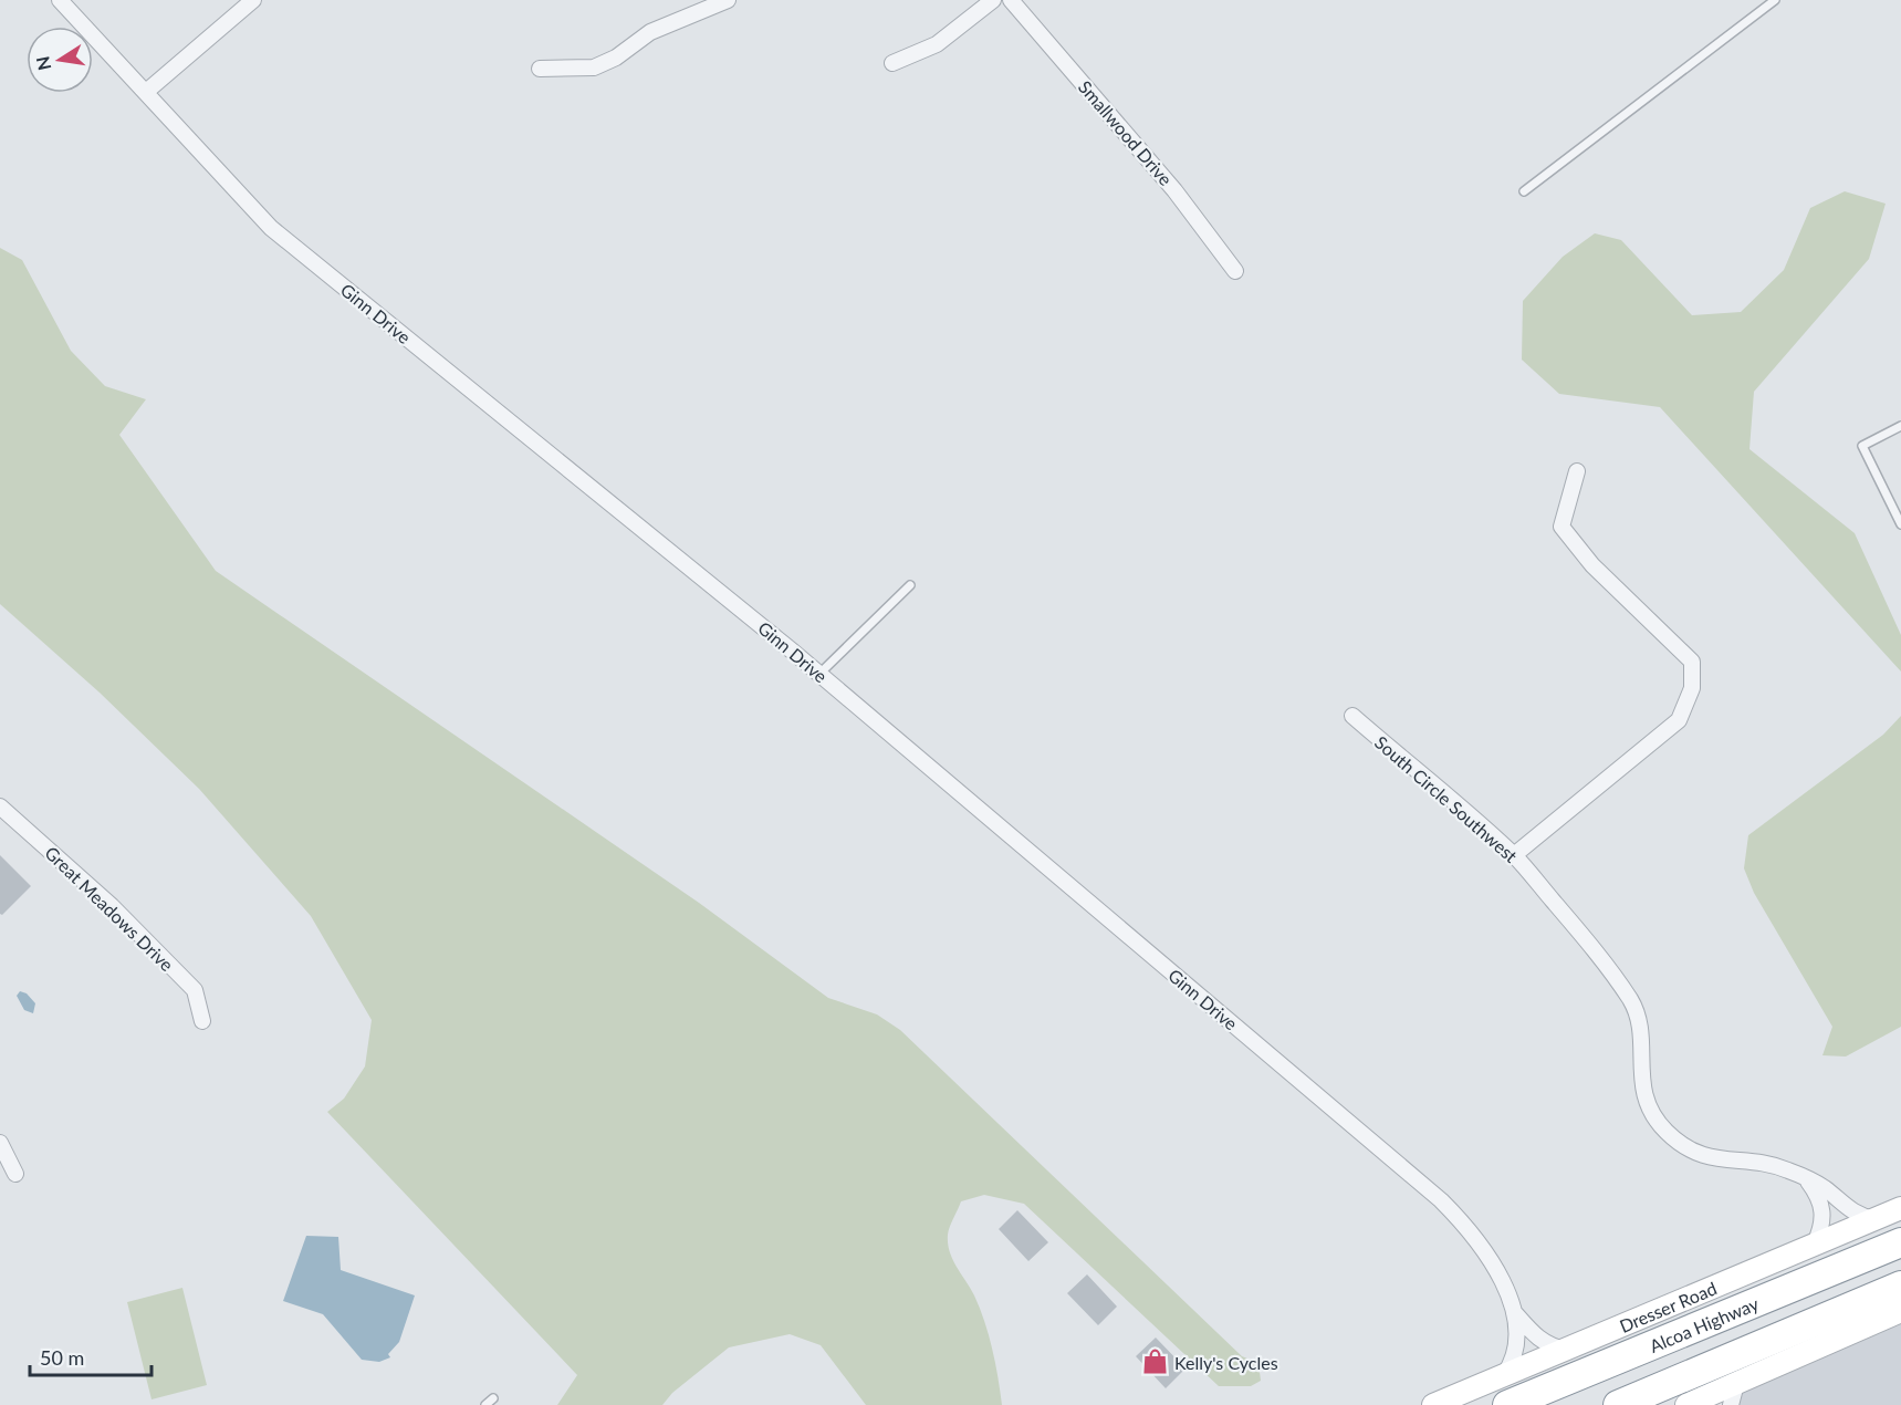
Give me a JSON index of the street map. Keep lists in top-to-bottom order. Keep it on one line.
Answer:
{"streets":{"highway":["Alcoa Highway"],"street":["Smallwood Drive","Ginn Drive","South Circle Southwest","Great Meadows Drive","Dresser Road"]},"crossings":[["Ginn Drive","Dresser Road"],["South Circle Southwest","Dresser Road"]],"places":{"shop":["Kelly's Cycles"]},"scale_bar":"50 m","north":"left"}
